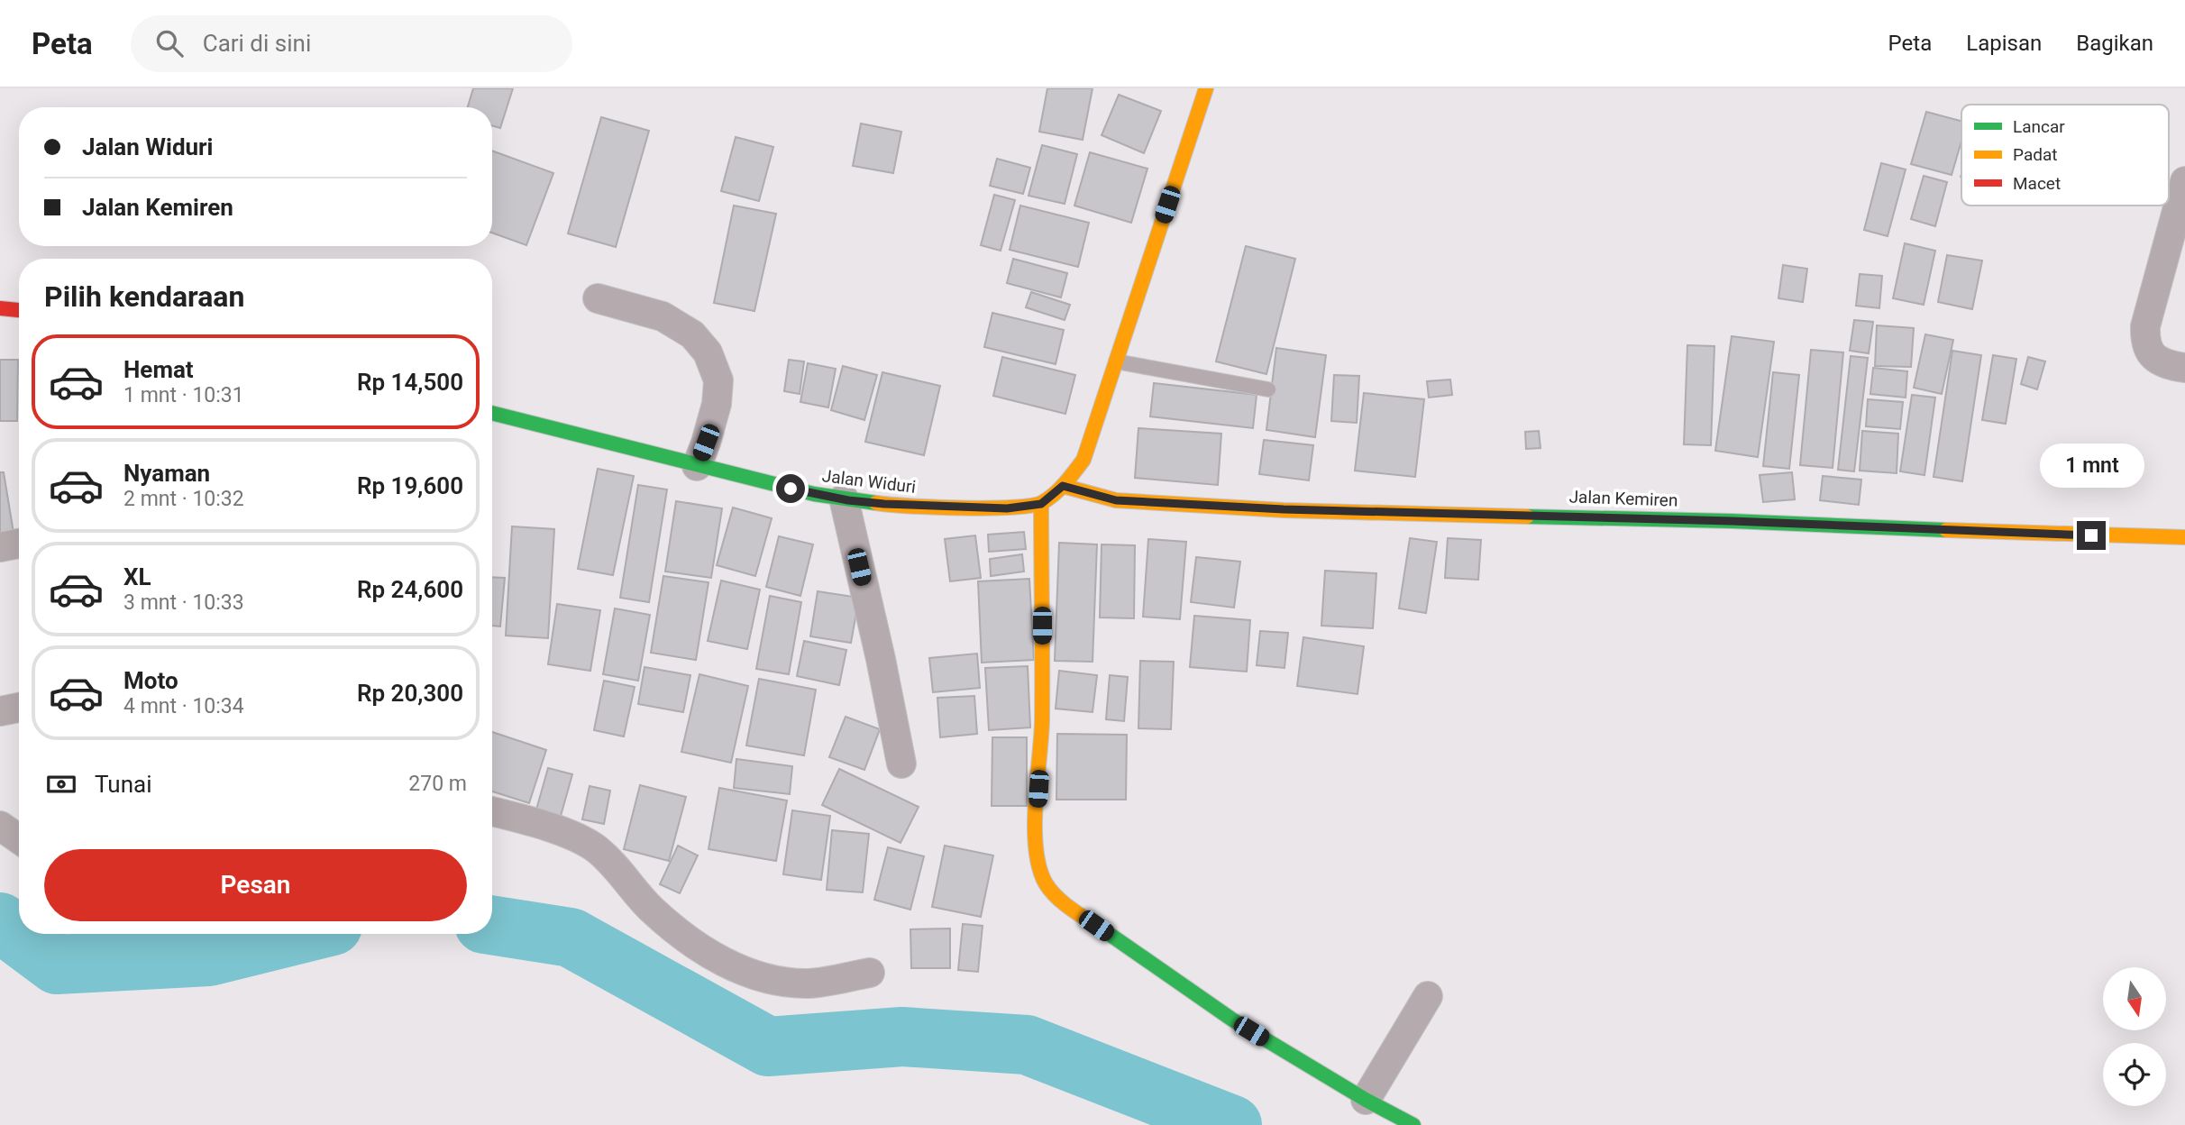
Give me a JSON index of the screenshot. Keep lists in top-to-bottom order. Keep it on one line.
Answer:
{"streets":{"street":["Jalan Widuri","Jalan Kemiren"]},"legend":["Lancar","Padat","Macet"],"north":"bottom","page":{"header":"Peta","search":"Cari di sini","nav":["Peta","Lapisan","Bagikan"],"banner":["Jalan Widuri","Jalan Kemiren"],"heading":"Pilih kendaraan","list":[{"name":"Hemat","note":"1 mnt · 10:31","value":"Rp 14,500"},{"name":"Nyaman","note":"2 mnt · 10:32","value":"Rp 19,600"},{"name":"XL","note":"3 mnt · 10:33","value":"Rp 24,600"},{"name":"Moto","note":"4 mnt · 10:34","value":"Rp 20,300"}],"bubble":"1 mnt","pay":["Tunai","270 m"],"buttons":"Pesan"}}
